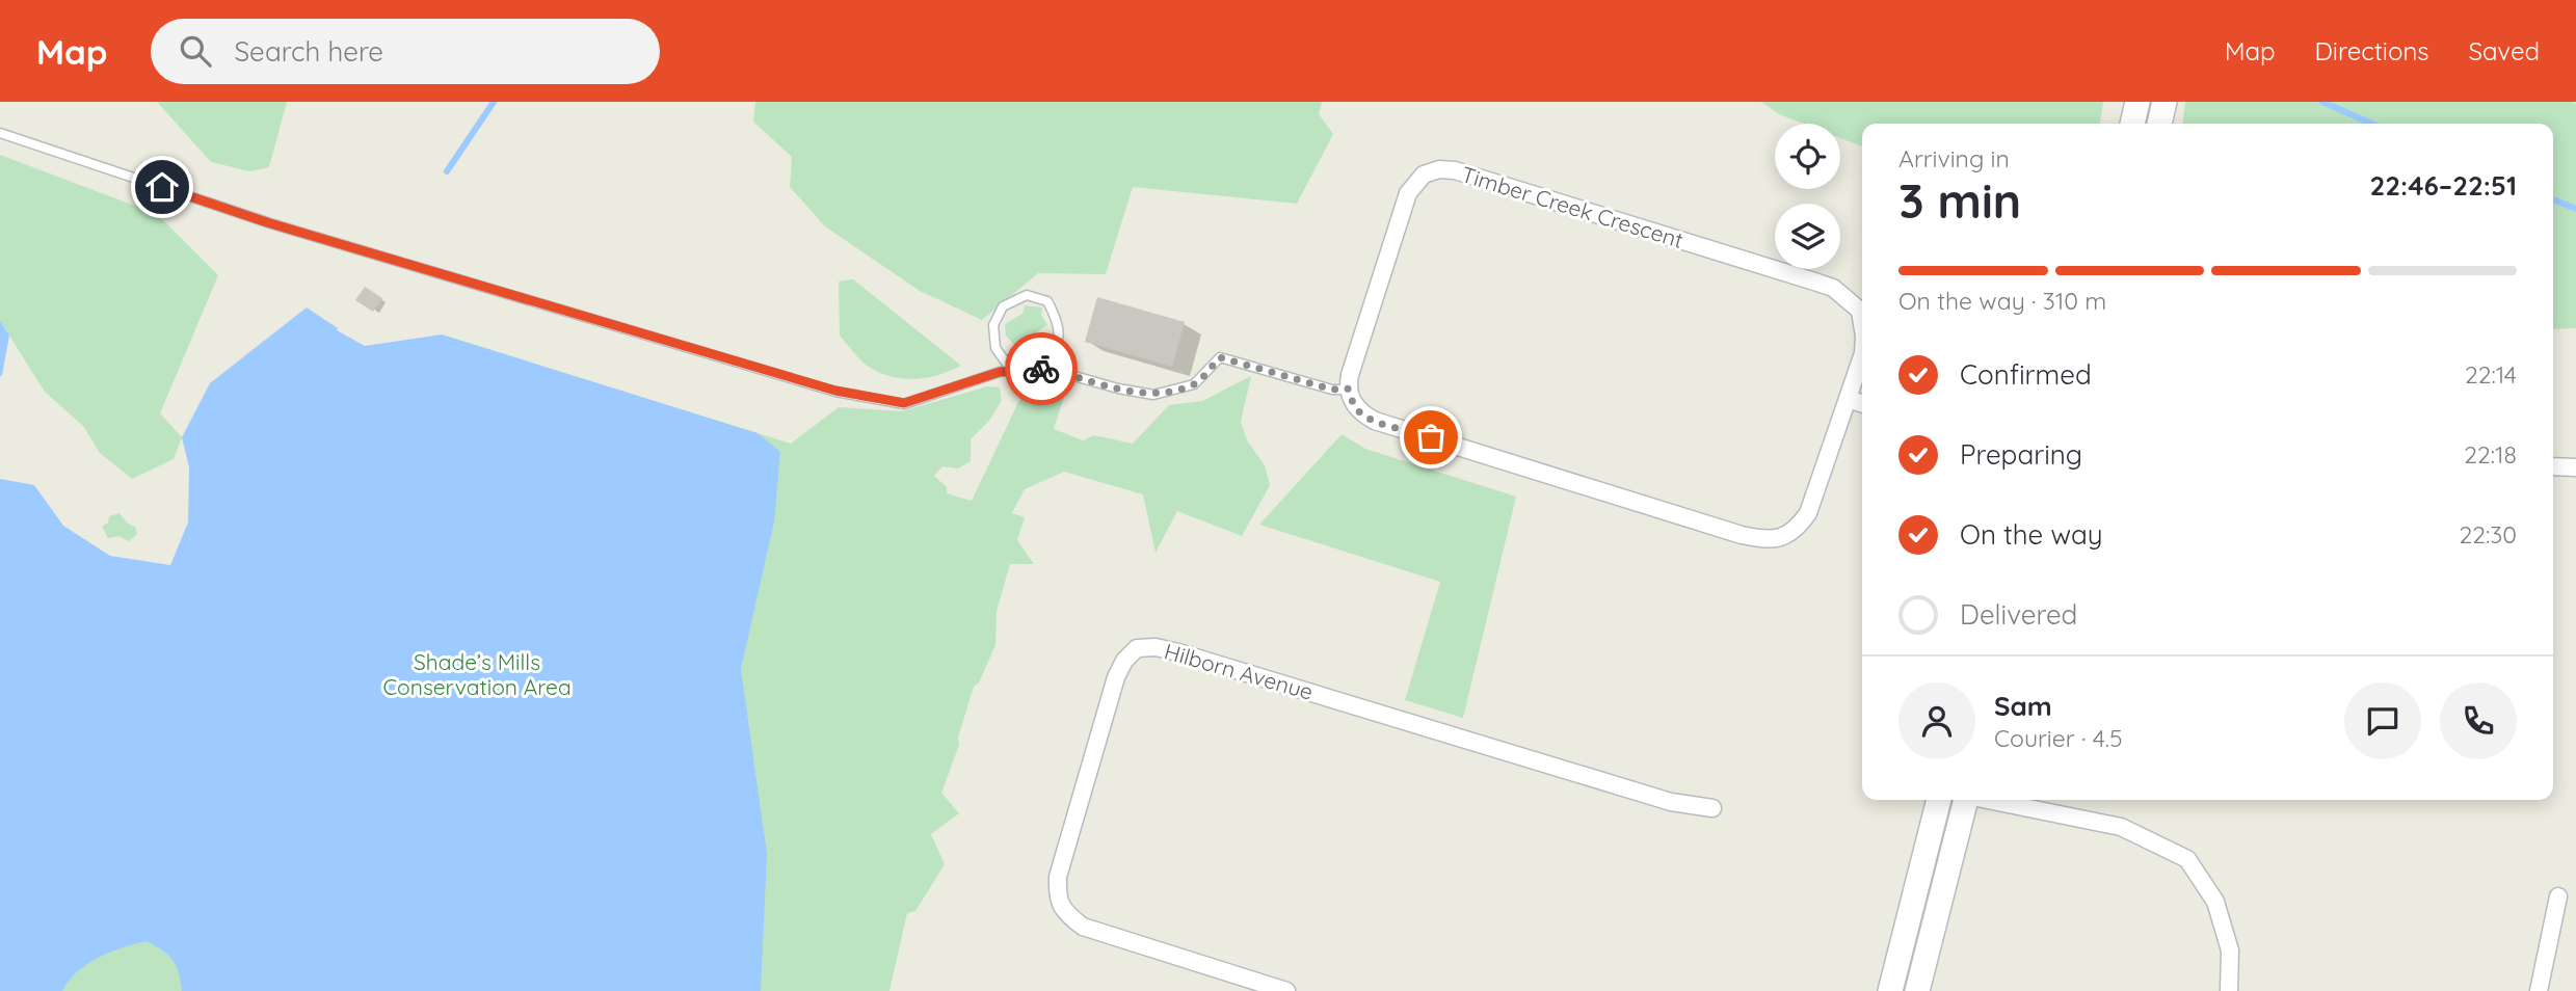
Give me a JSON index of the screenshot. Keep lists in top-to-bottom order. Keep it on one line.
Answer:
{"streets":{"street":["Timber Creek Crescent","Hilborn Avenue"]},"parks":["Shade’s Mills Conservation Area"],"page":{"header":"Map","search":"Search here","nav":["Map","Directions","Saved"],"heading":["3 min","Arriving in","22:46–22:51"],"panel":["Sam","Courier · 4.5"],"bar":"On the way · 310 m","list":[["Confirmed","22:14"],["Preparing","22:18"],["On the way","22:30"],"Delivered"]}}
